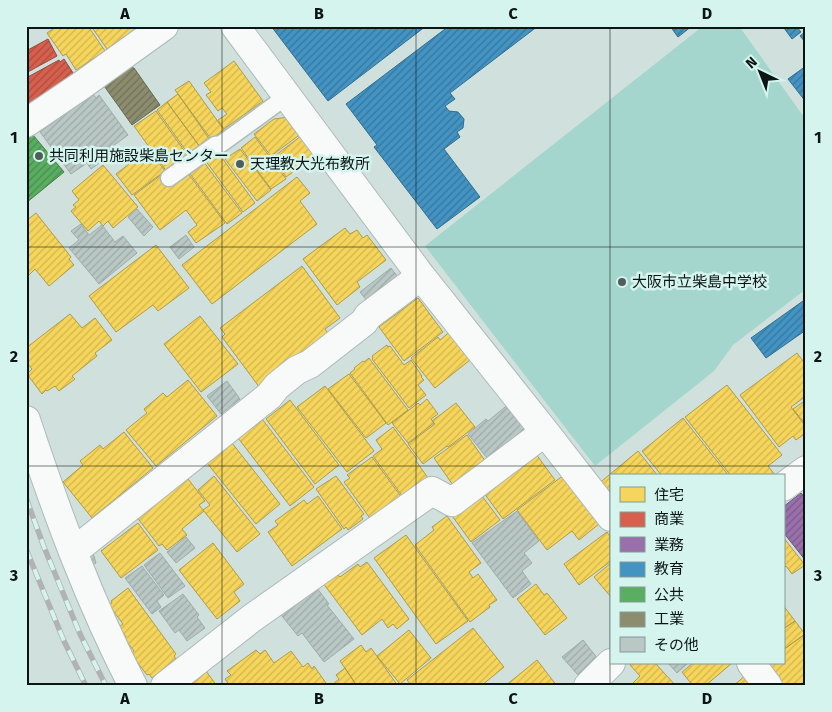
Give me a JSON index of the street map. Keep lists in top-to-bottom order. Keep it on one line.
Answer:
{"places":["共同利用施設柴島センター","天理教大光布教所","大阪市立柴島中学校"],"legend":["住宅","商業","業務","教育","公共","工業","その他"],"north":"top left","grid":{"columns":["A","B","C","D"],"rows":["1","2","3"]}}
